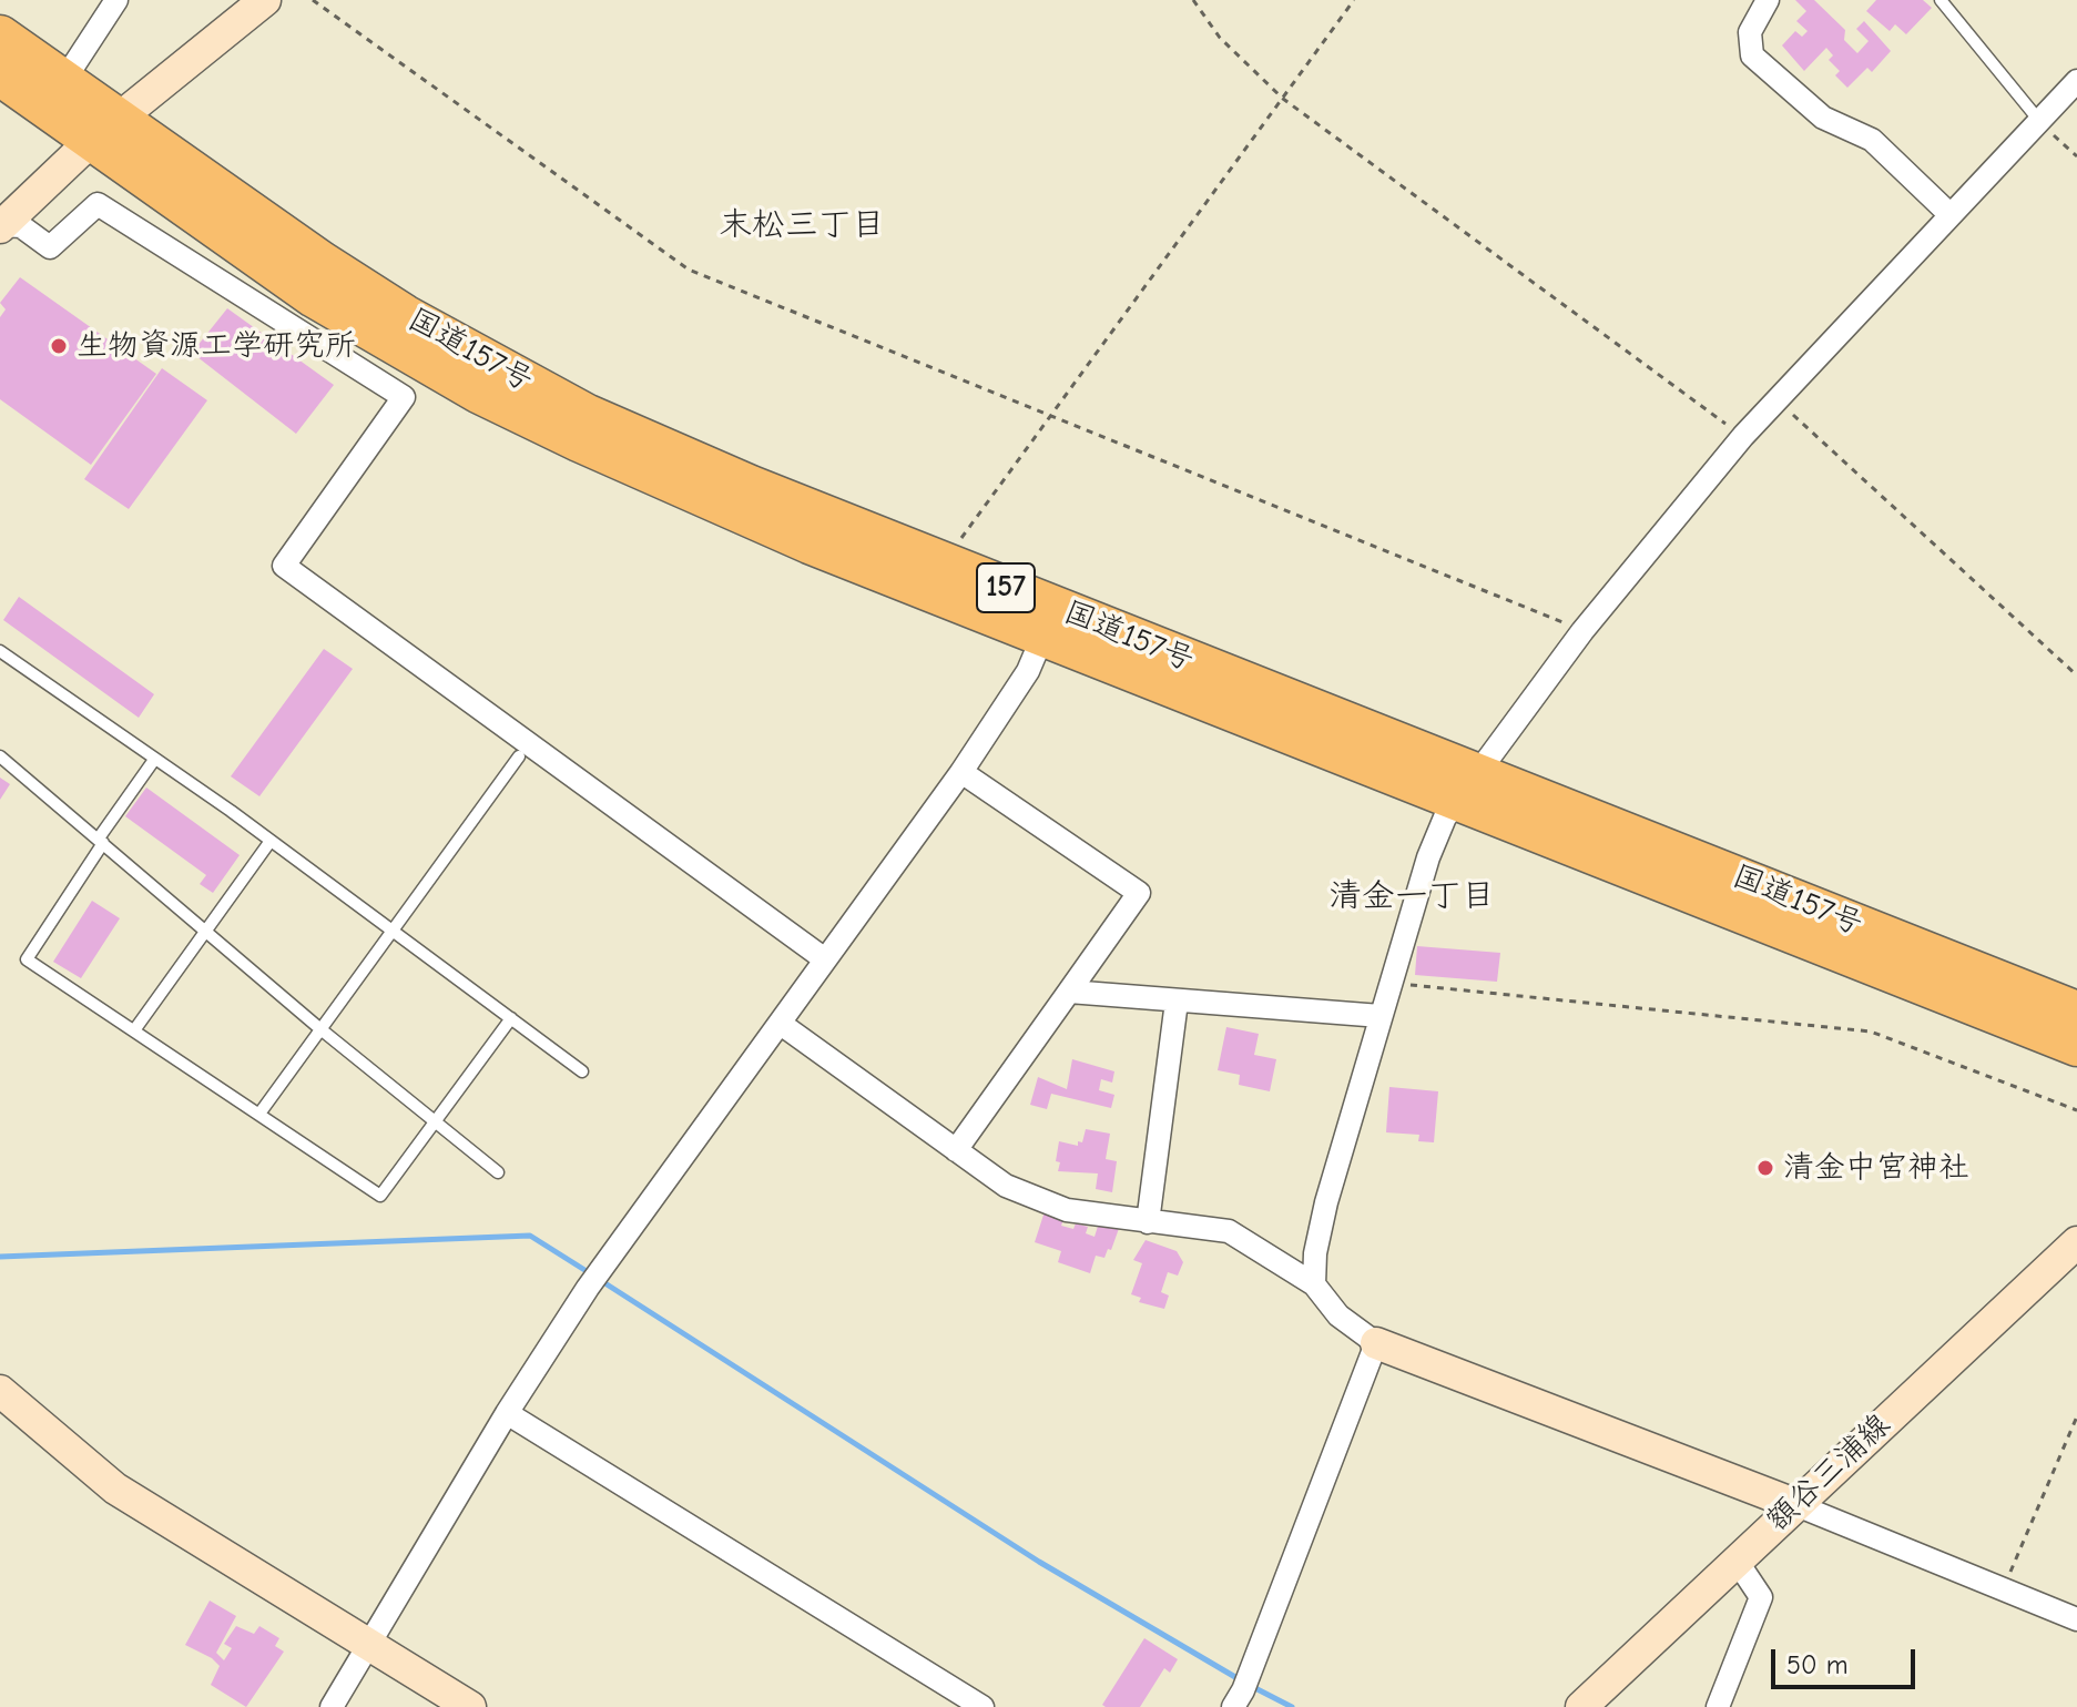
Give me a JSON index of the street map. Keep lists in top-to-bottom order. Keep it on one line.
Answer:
{"streets":{"highway":["国道157号","157"],"street":["額谷三浦線"]},"districts":["末松三丁目","清金一丁目"],"places":["生物資源工学研究所","清金中宮神社"],"scale_bar":"50 m"}
